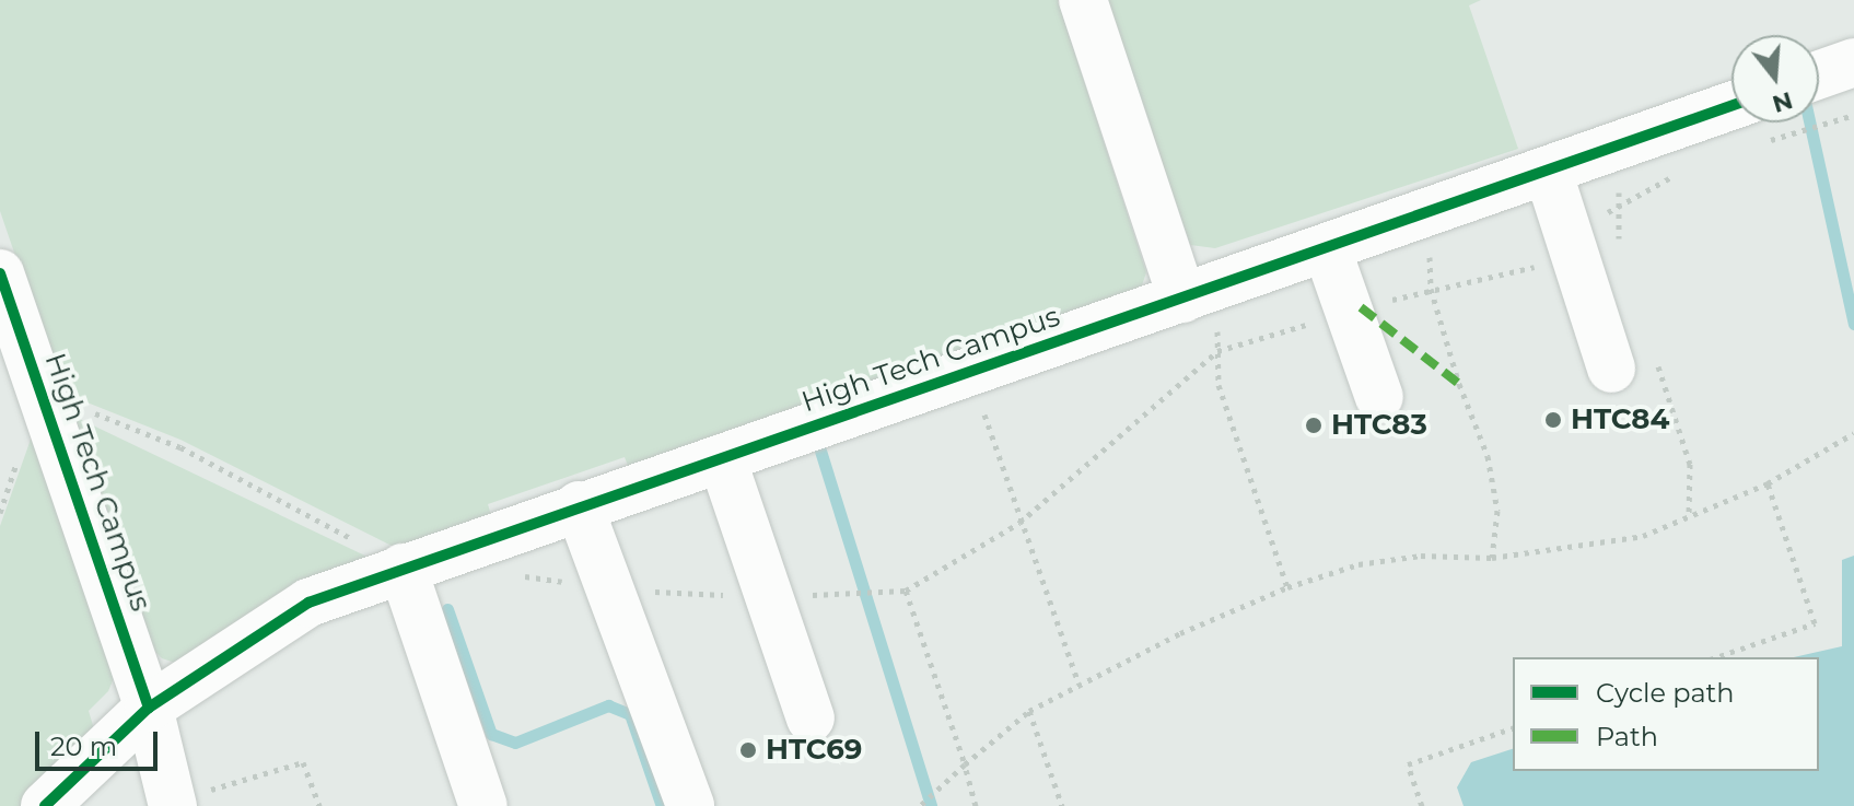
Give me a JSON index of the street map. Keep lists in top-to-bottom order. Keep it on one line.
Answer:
{"streets":{"street":["High Tech Campus"]},"places":["HTC84","HTC83","HTC69"],"legend":["Cycle path","Path"],"scale_bar":"20 m","north":"bottom"}
